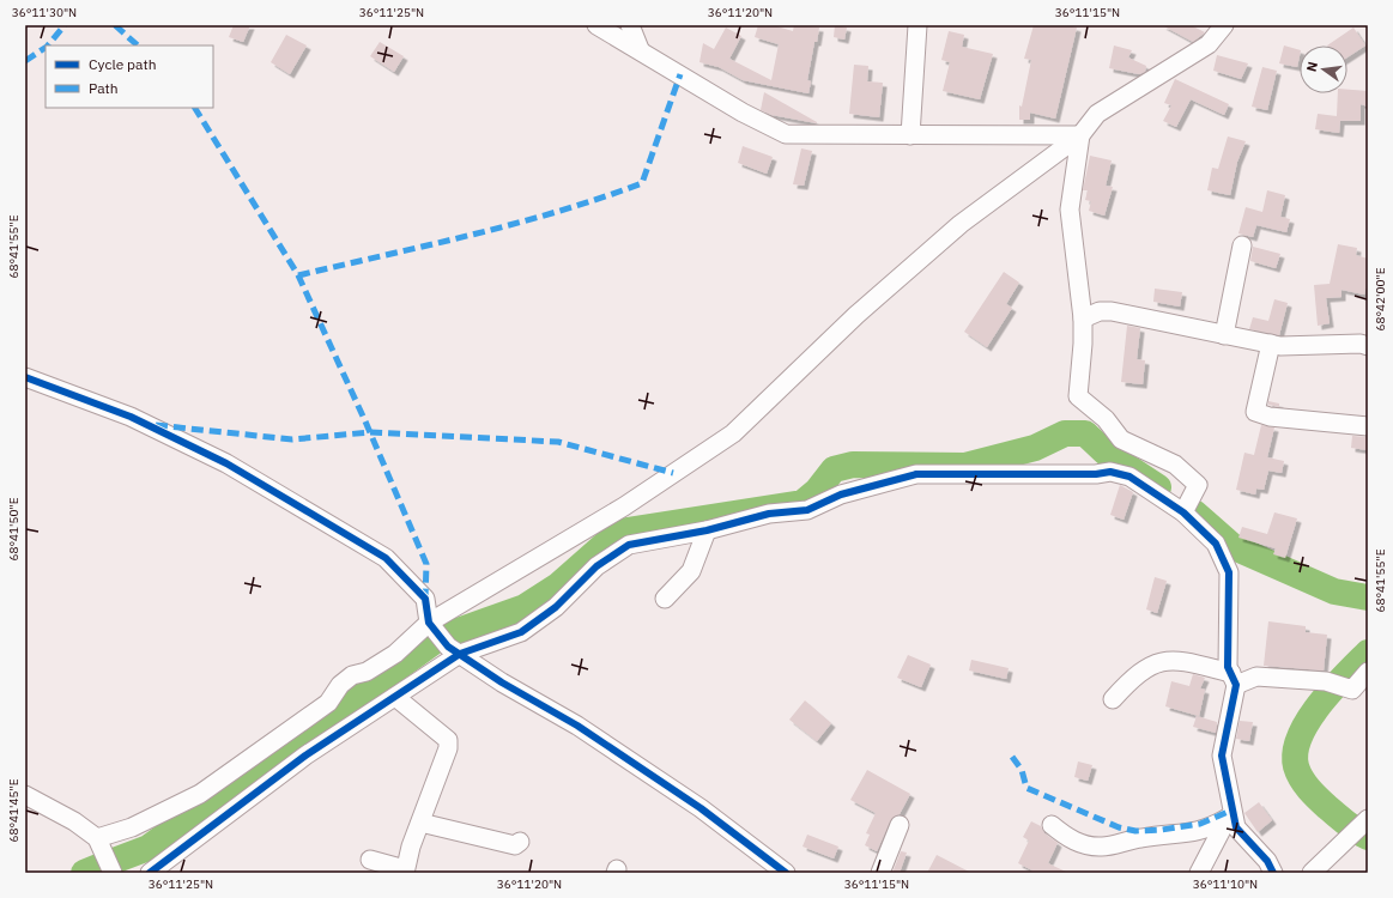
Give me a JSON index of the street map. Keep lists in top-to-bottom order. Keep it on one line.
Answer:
{"legend":["Cycle path","Path"],"north":"left","coordinates":["36°11'30\"N","36°11'25\"N","36°11'20\"N","36°11'15\"N","68°41'55\"E","68°42'00\"E","68°41'50\"E","68°41'45\"E","36°11'10\"N"]}
